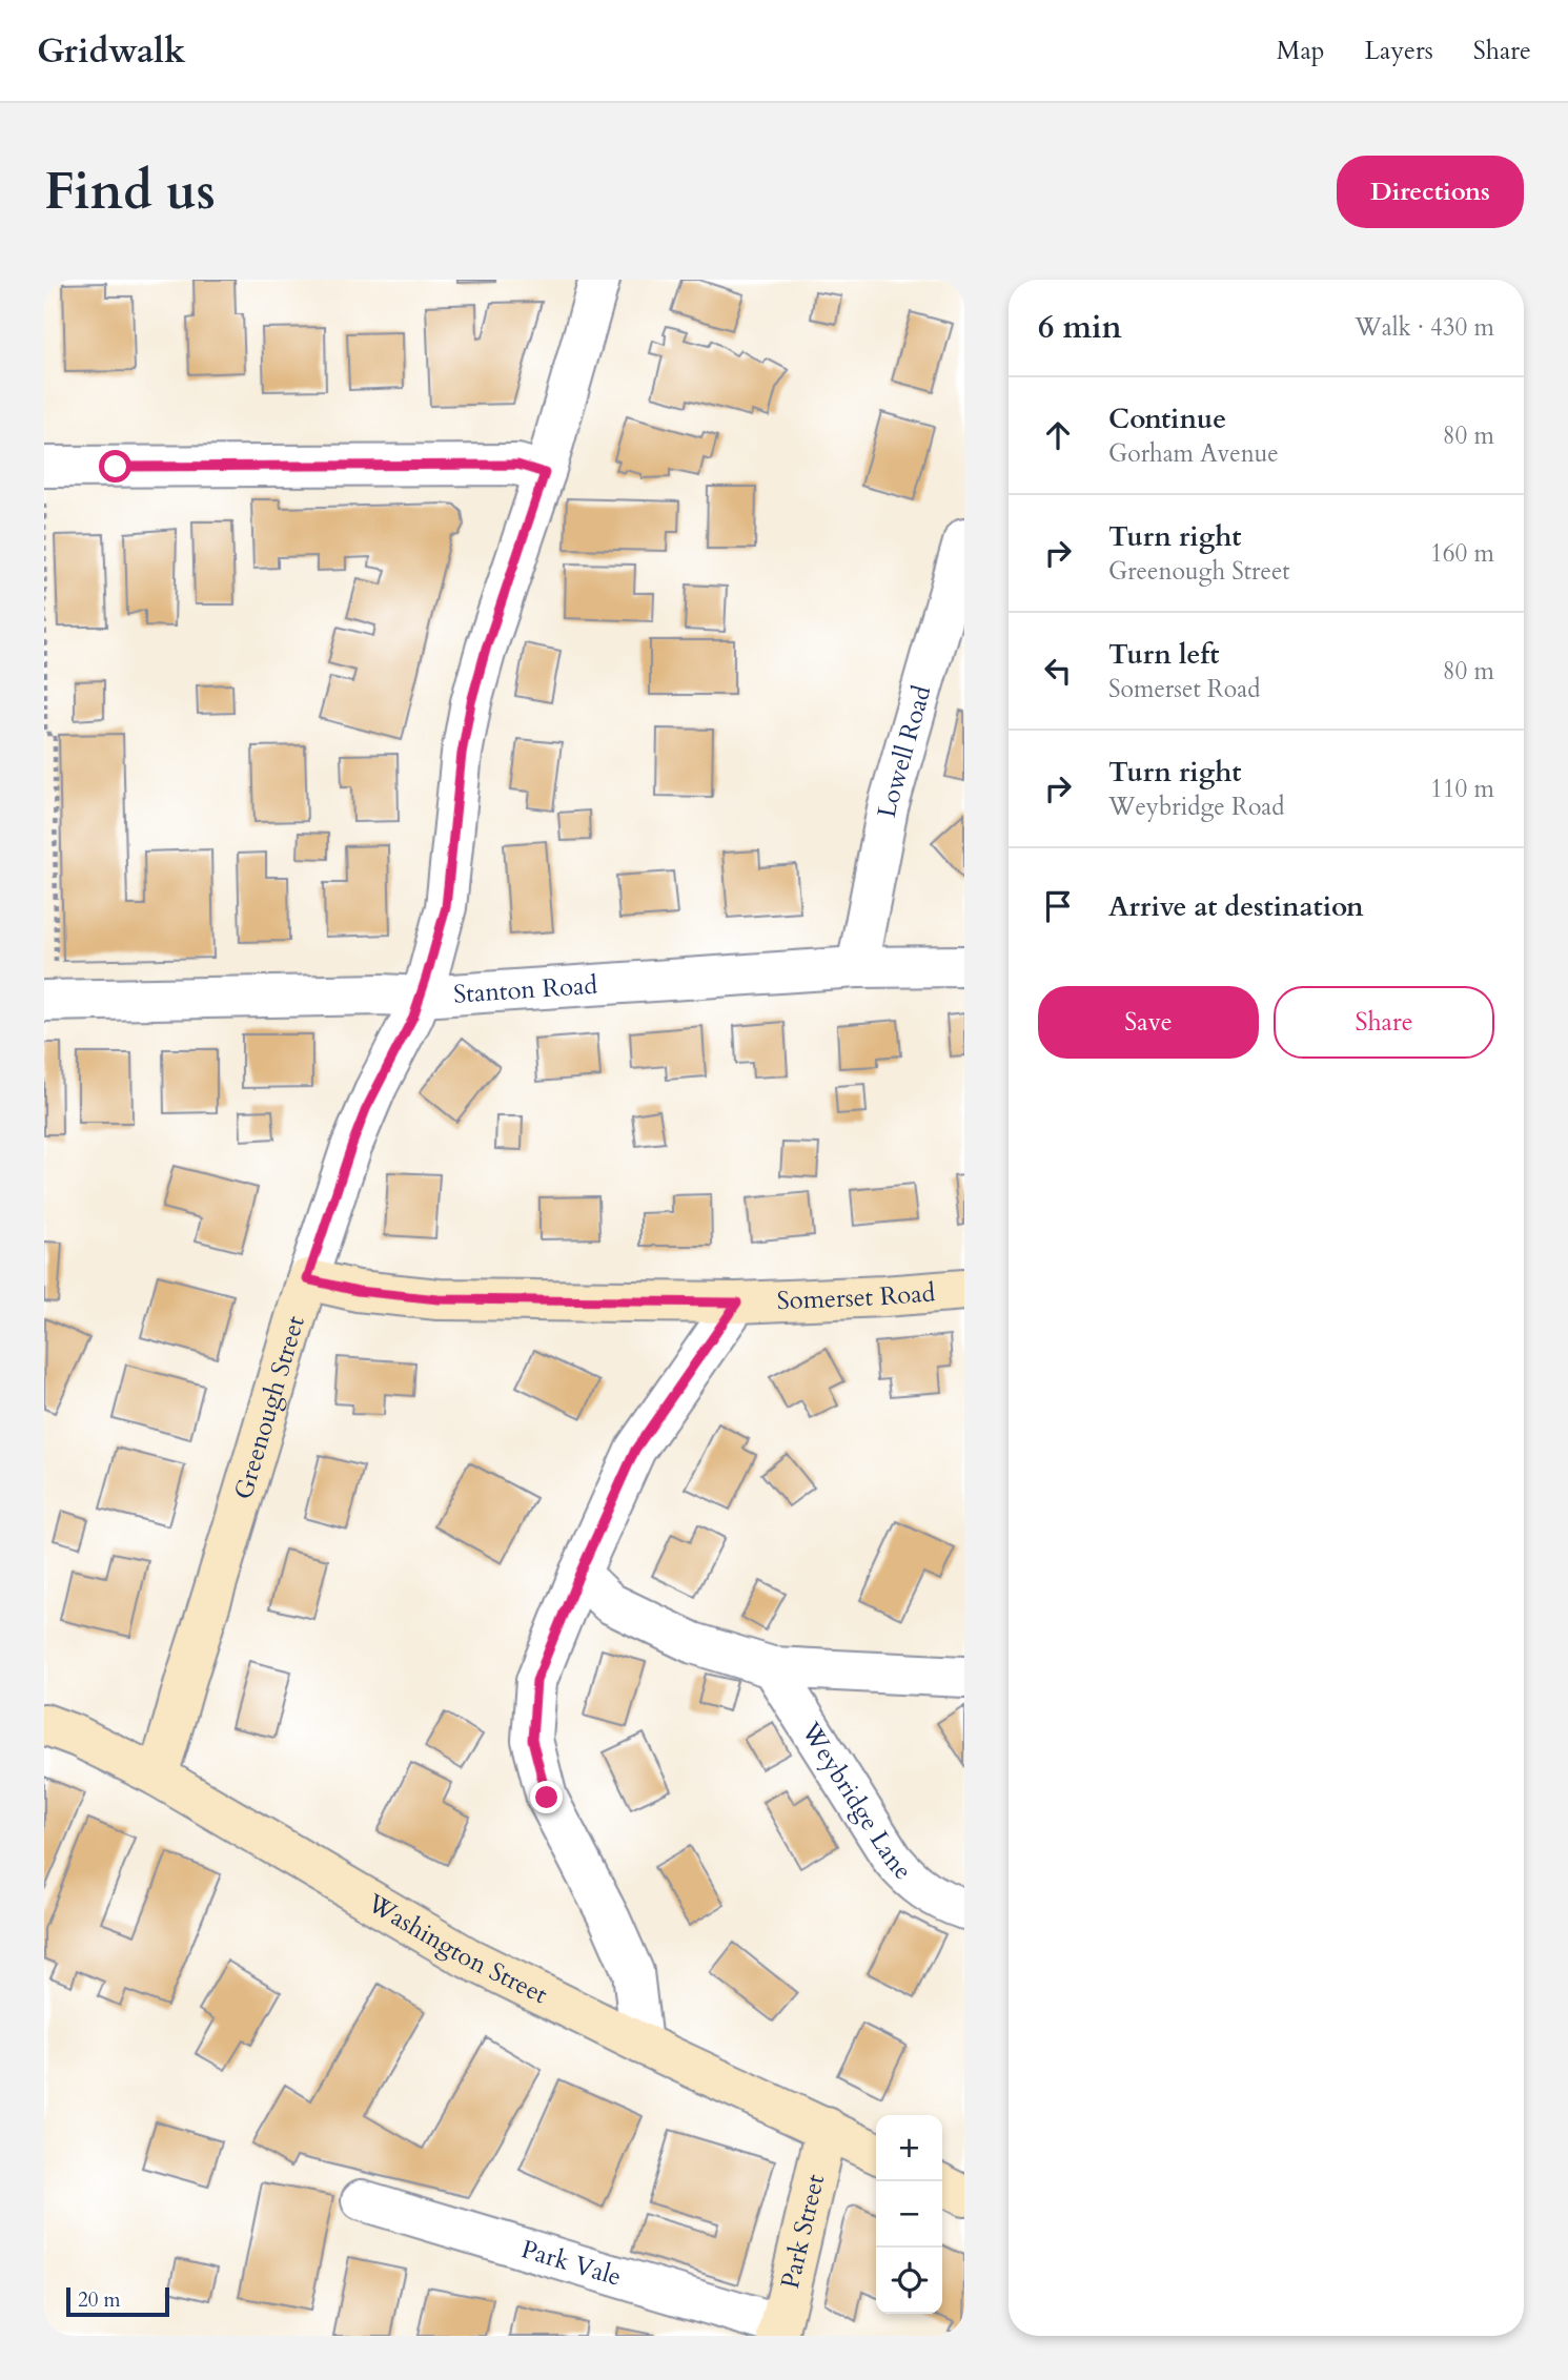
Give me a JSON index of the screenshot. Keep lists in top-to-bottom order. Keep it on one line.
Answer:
{"streets":{"street":["Lowell Road","Stanton Road","Somerset Road","Greenough Street","Weybridge Lane","Washington Street","Park Street","Park Vale"]},"crossings":[["Lowell Road","Stanton Road"],["Stanton Road","Greenough Street"],["Somerset Road","Greenough Street"],["Greenough Street","Washington Street"],["Washington Street","Park Street"],["Park Street","Park Vale"]],"scale_bar":"20 m","page":{"header":"Gridwalk","nav":["Map","Layers","Share"],"buttons":["Directions",["Save","Share"]],"title":"Find us","heading":["6 min","Walk · 430 m"],"list":[["Continue","Gorham Avenue","80 m"],["Turn right","Greenough Street","160 m"],["Turn left","Somerset Road","80 m"],["Turn right","Weybridge Road","110 m"],"Arrive at destination"],"map_buttons":["+","−"],"scale":"20 m"}}
